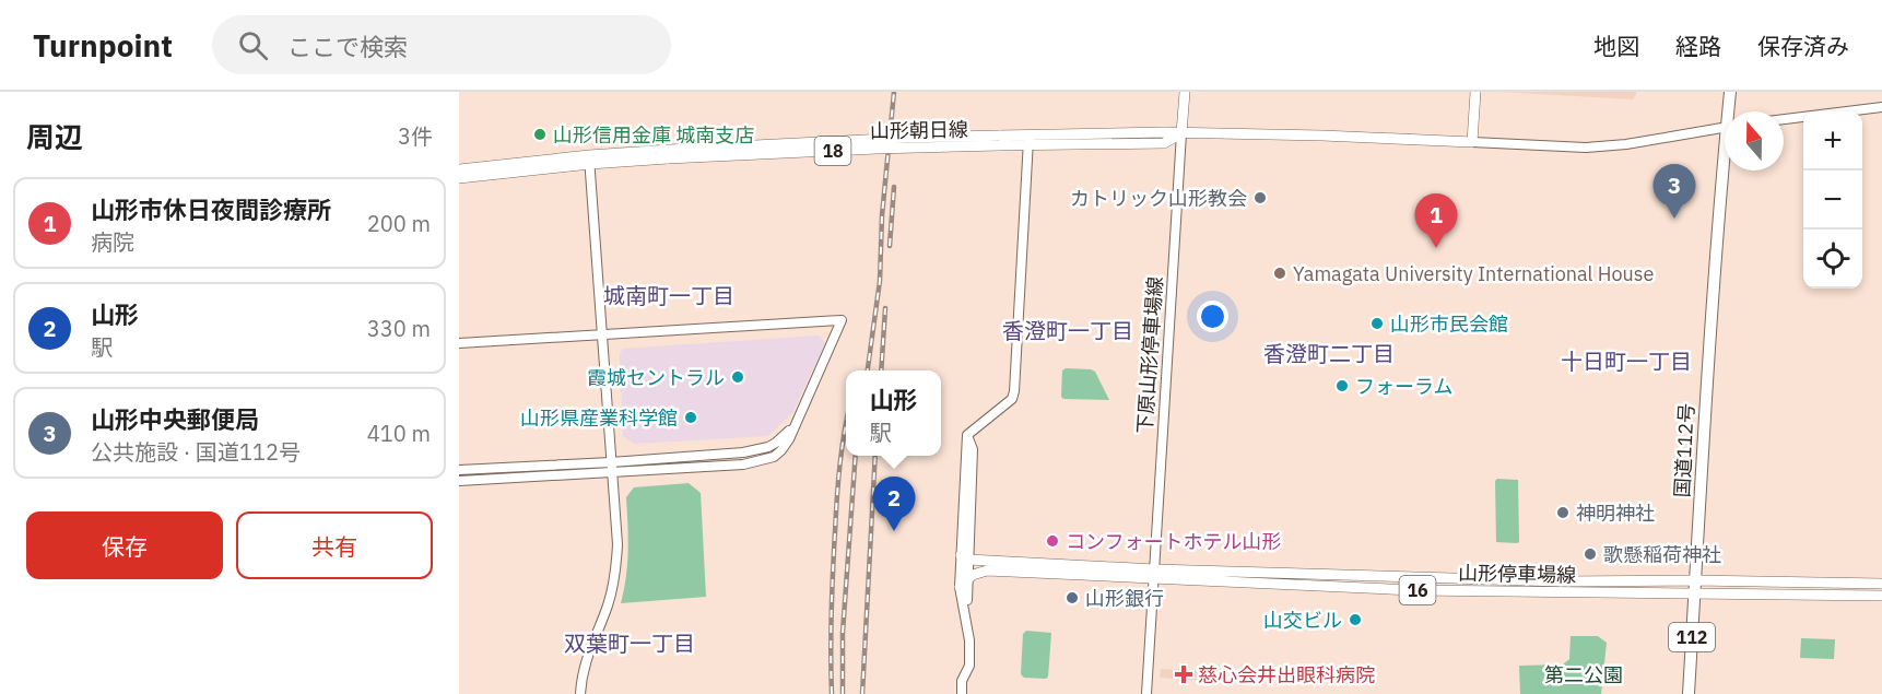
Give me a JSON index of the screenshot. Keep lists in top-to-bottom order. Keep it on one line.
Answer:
{"streets":{"highway":["国道112号","112"],"main road":["山形朝日線","18","山形停車場線","16"],"street":["下原山形停車場線"]},"crossings":[["山形朝日線","下原山形停車場線"],["下原山形停車場線","山形停車場線"],["国道112号","山形停車場線"]],"districts":["城南町一丁目","香澄町一丁目","香澄町二丁目","十日町一丁目","双葉町一丁目"],"parks":["第二公園"],"places":{"other":["山形信用金庫 城南支店","カトリック山形教会","Yamagata University International House","山形市民会館","霞城セントラル","フォーラム","山形県産業科学館","神明神社","コンフォートホテル山形","歌懸稲荷神社","山形銀行","山交ビル"],"health":["慈心会井出眼科病院"]},"north":"top","page":{"header":"Turnpoint","search":"ここで検索","nav":["地図","経路","保存済み"],"heading":["周辺","3件"],"map_buttons":["+","−"],"pins":["3","1","2"],"list":[{"mark":"1","name":"山形市休日夜間診療所","note":"病院","value":"200 m"},{"mark":"2","name":"山形","note":"駅","value":"330 m"},{"mark":"3","name":"山形中央郵便局","note":"公共施設 · 国道112号","value":"410 m"}],"popup":["山形","駅"],"buttons":["保存","共有"]}}
